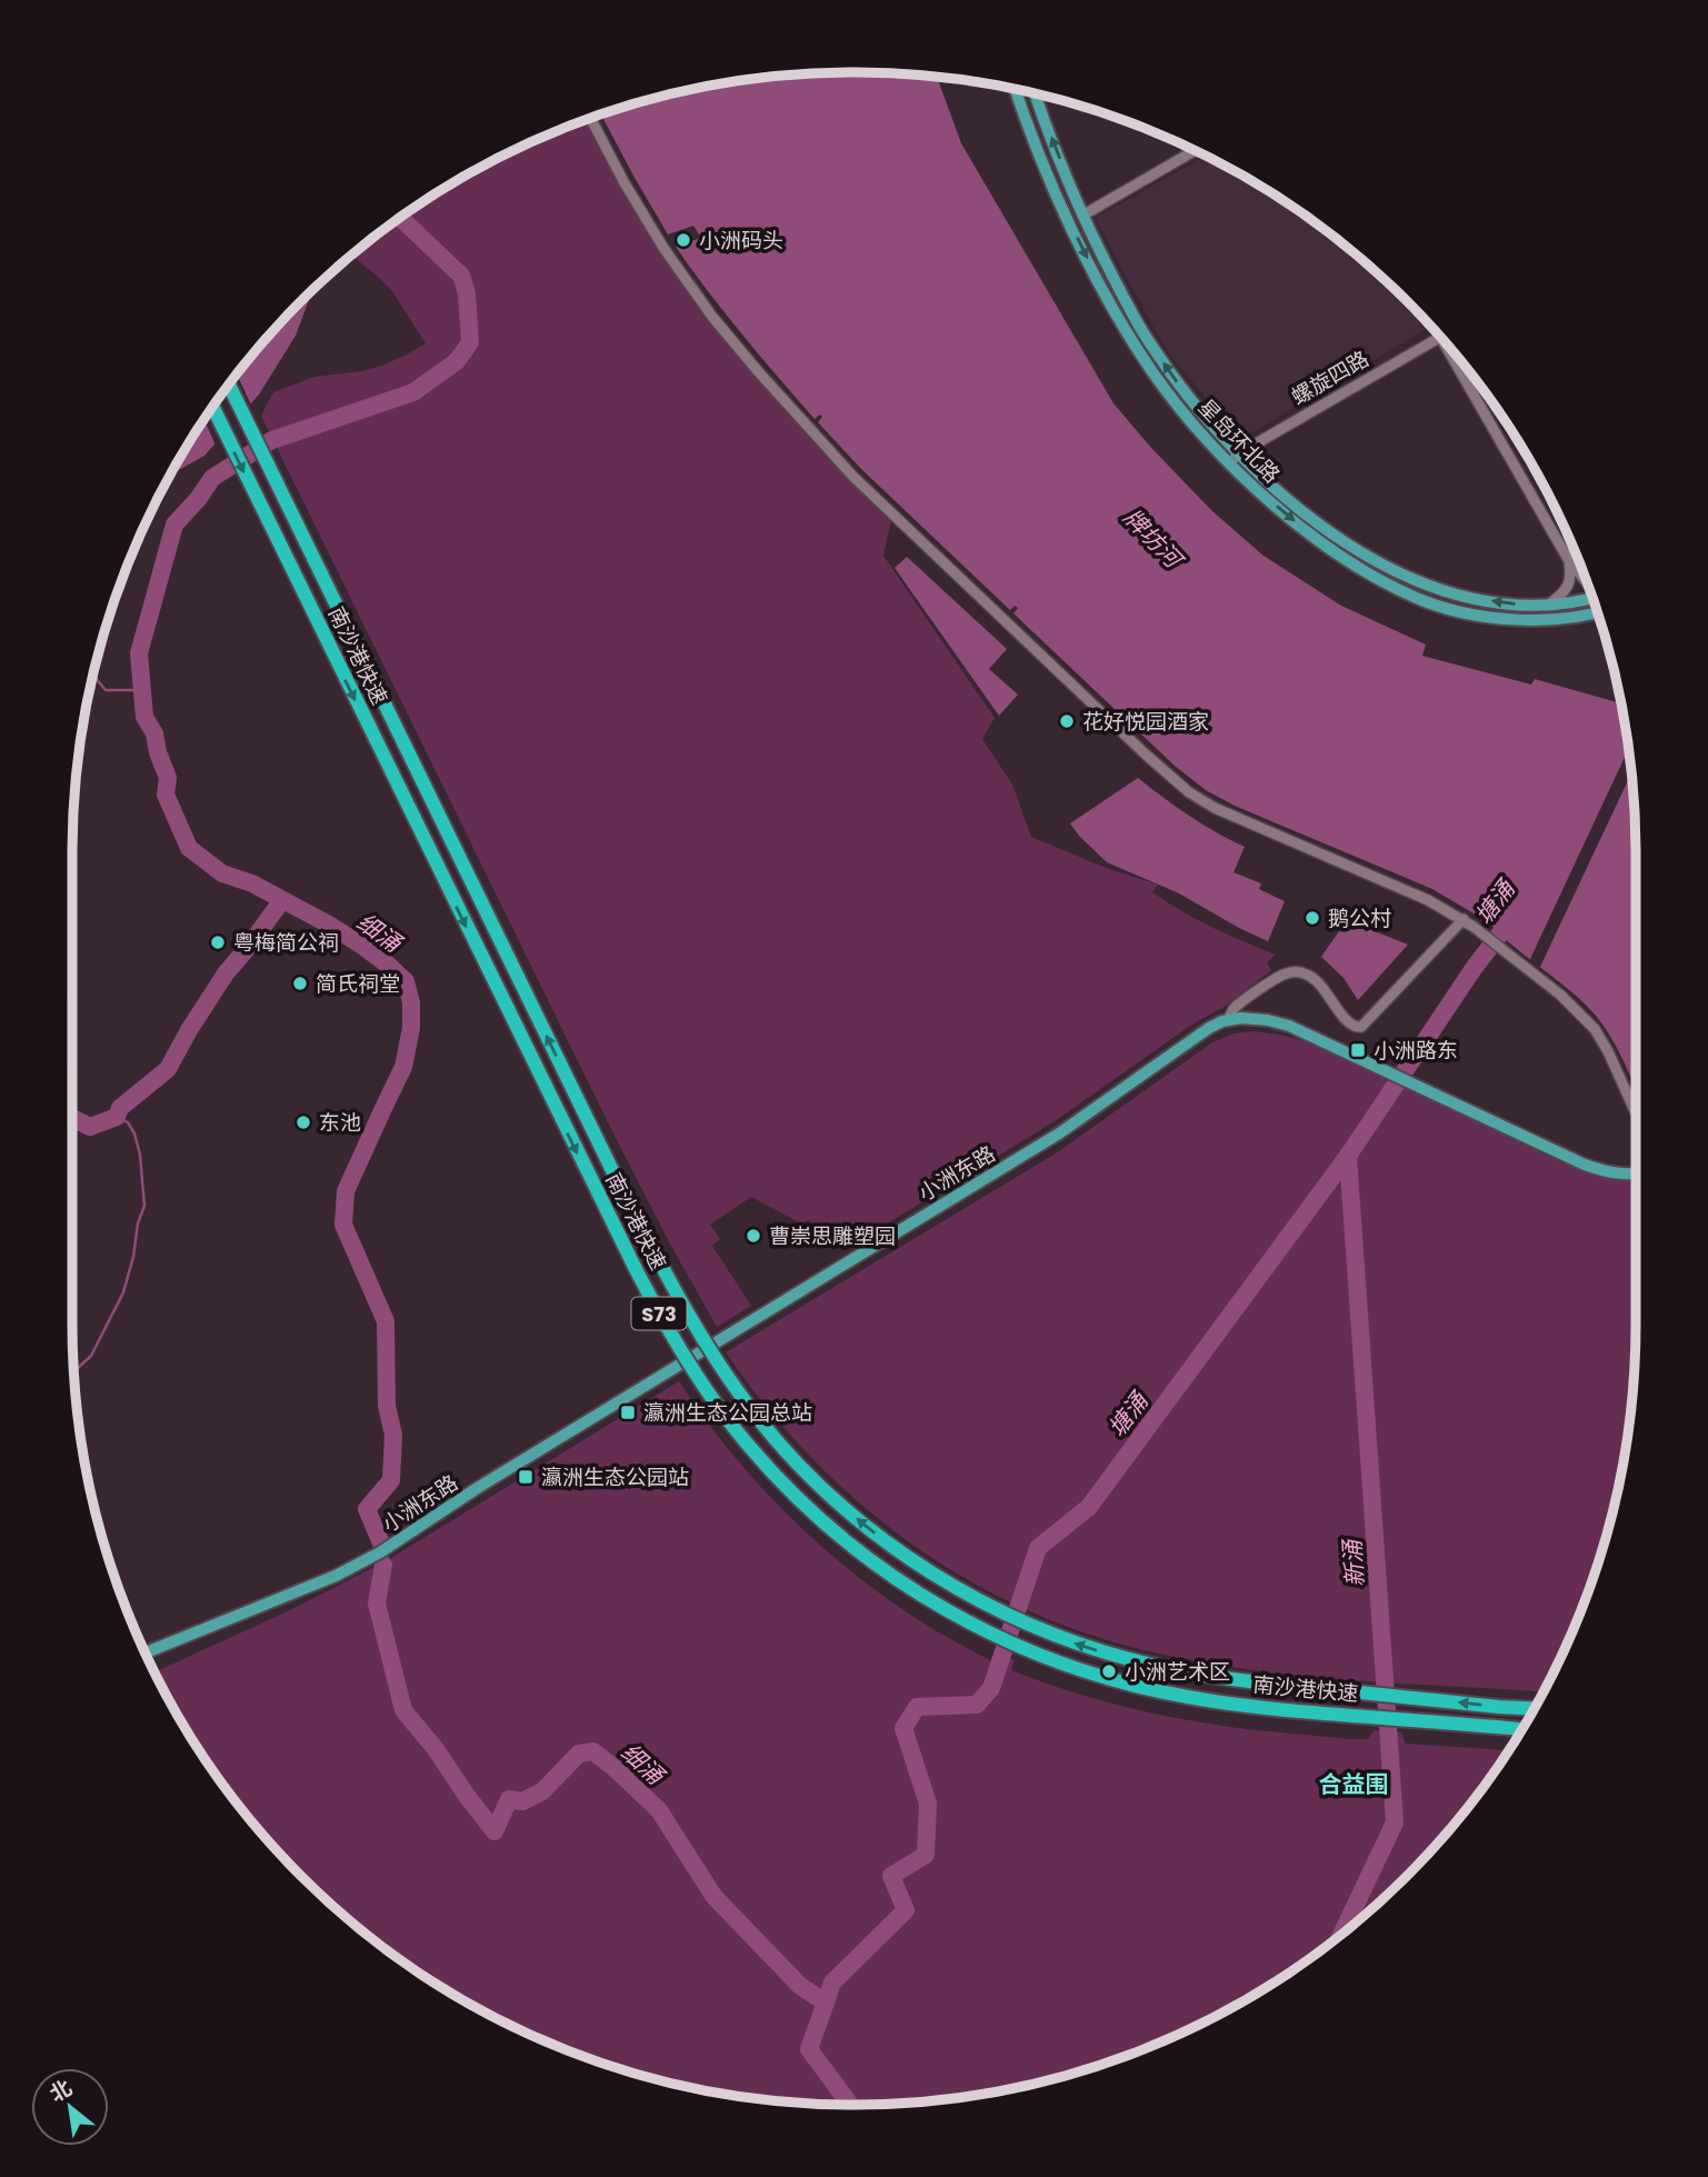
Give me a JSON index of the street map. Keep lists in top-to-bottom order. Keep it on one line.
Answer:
{"streets":{"highway":["南沙港快速","S73"],"main road":["星岛环北路","小洲东路"],"street":["螺旋四路"]},"crossings":[["螺旋四路","星岛环北路"]],"districts":["合益围"],"water":["牌坊河","塘涌","细涌","新涌"],"places":{"other":["小洲码头","花好悦园酒家","鹅公村","粤梅简公祠","简氏祠堂","东池","曹崇思雕塑园","小洲艺术区"],"transit":["小洲路东","瀛洲生态公园总站","瀛洲生态公园站"]},"north":"top left"}
